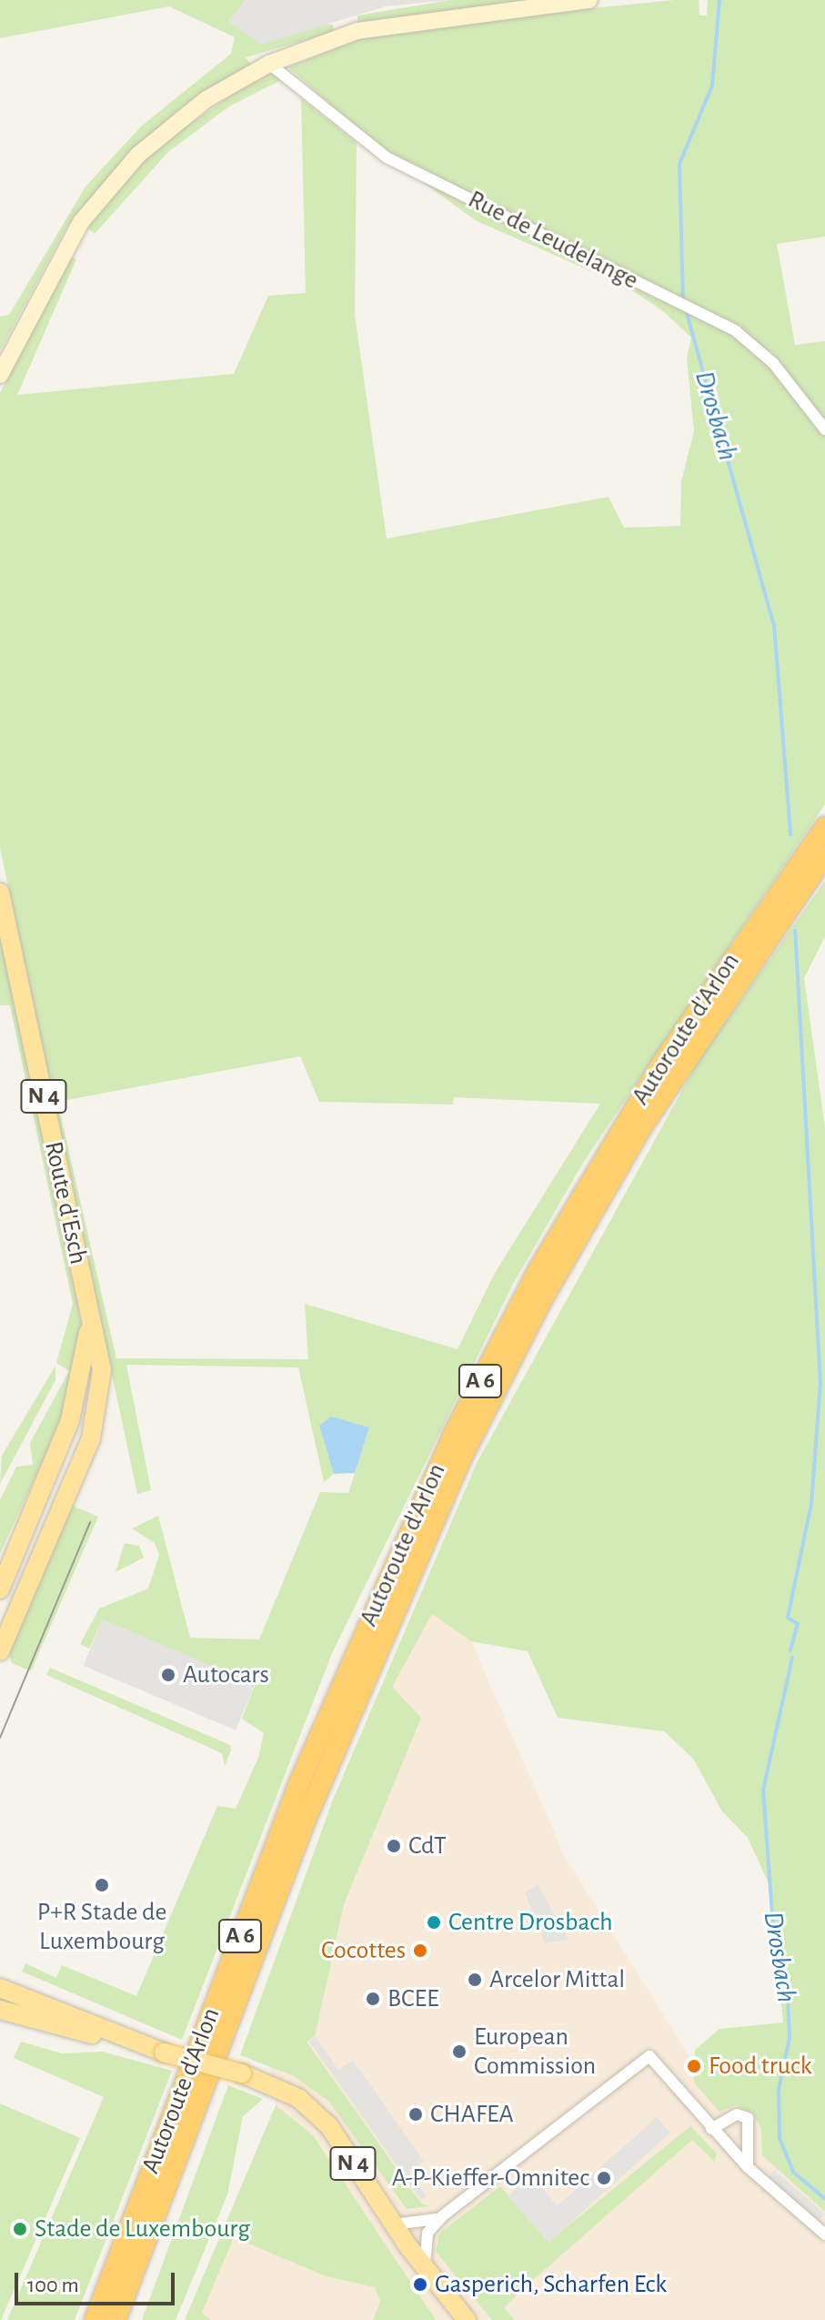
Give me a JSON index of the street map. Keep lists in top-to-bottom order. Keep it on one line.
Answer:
{"streets":{"highway":["Autoroute d'Arlon","A 6"],"main road":["N 4","Route d'Esch"],"street":["Rue de Leudelange"]},"crossings":[["N 4","Route d'Esch"]],"water":["Drosbach"],"places":["Autocars","CdT","P+R Stade de Luxembourg","Centre Drosbach","Cocottes","Arcelor Mittal","BCEE","European Commission","Food truck","CHAFEA","A-P-Kieffer-Omnitec","Stade de Luxembourg","Gasperich, Scharfen Eck"],"scale_bar":"100 m"}
